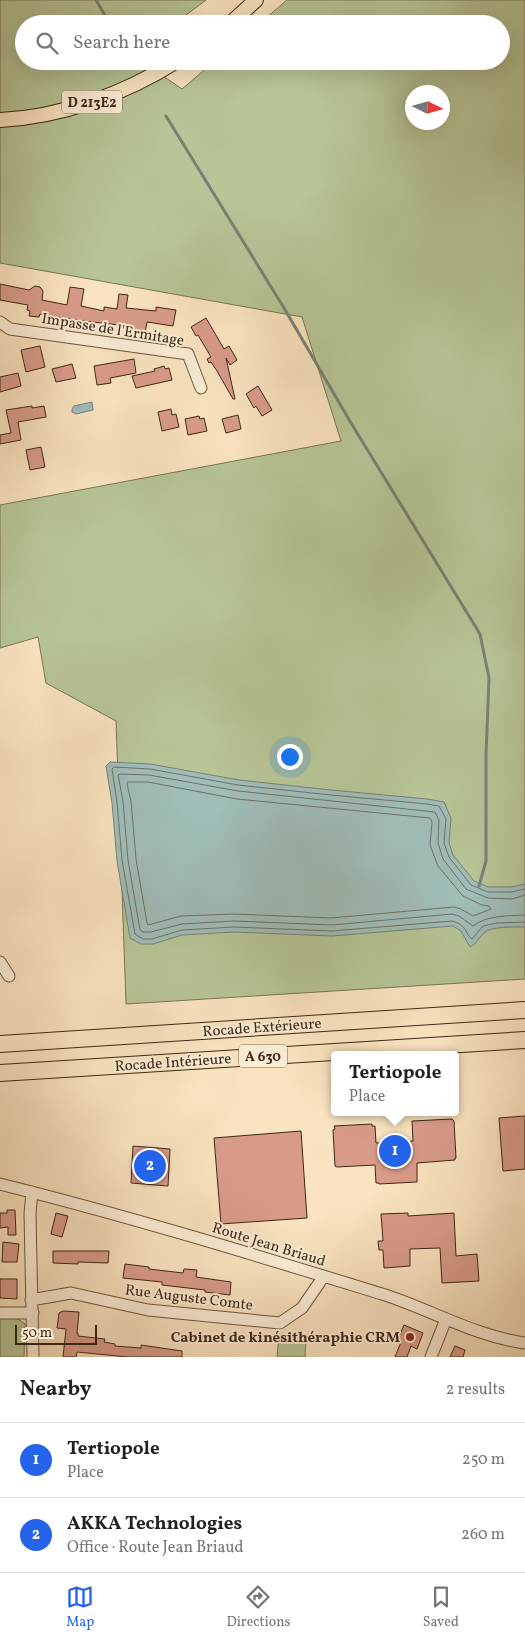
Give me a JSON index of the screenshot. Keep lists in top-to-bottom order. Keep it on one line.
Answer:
{"streets":{"highway":["Rocade Extérieure","A 630","Rocade Intérieure"],"main road":["D 213E2"],"street":["Impasse de l'Ermitage","Route Jean Briaud","Rue Auguste Comte"]},"crossings":[["Route Jean Briaud","Rue Auguste Comte"]],"places":["Cabinet de kinésithéraphie CRM"],"scale_bar":"50 m","north":"right","page":{"search":"Search here","popup":["Tertiopole","Place"],"pins":["1","2"],"scale":"50 m","heading":["Nearby","2 results"],"list":[{"mark":"1","name":"Tertiopole","note":"Place","value":"250 m"},{"mark":"2","name":"AKKA Technologies","note":"Office · Route Jean Briaud","value":"260 m"}],"nav":["Map","Directions","Saved"]}}
